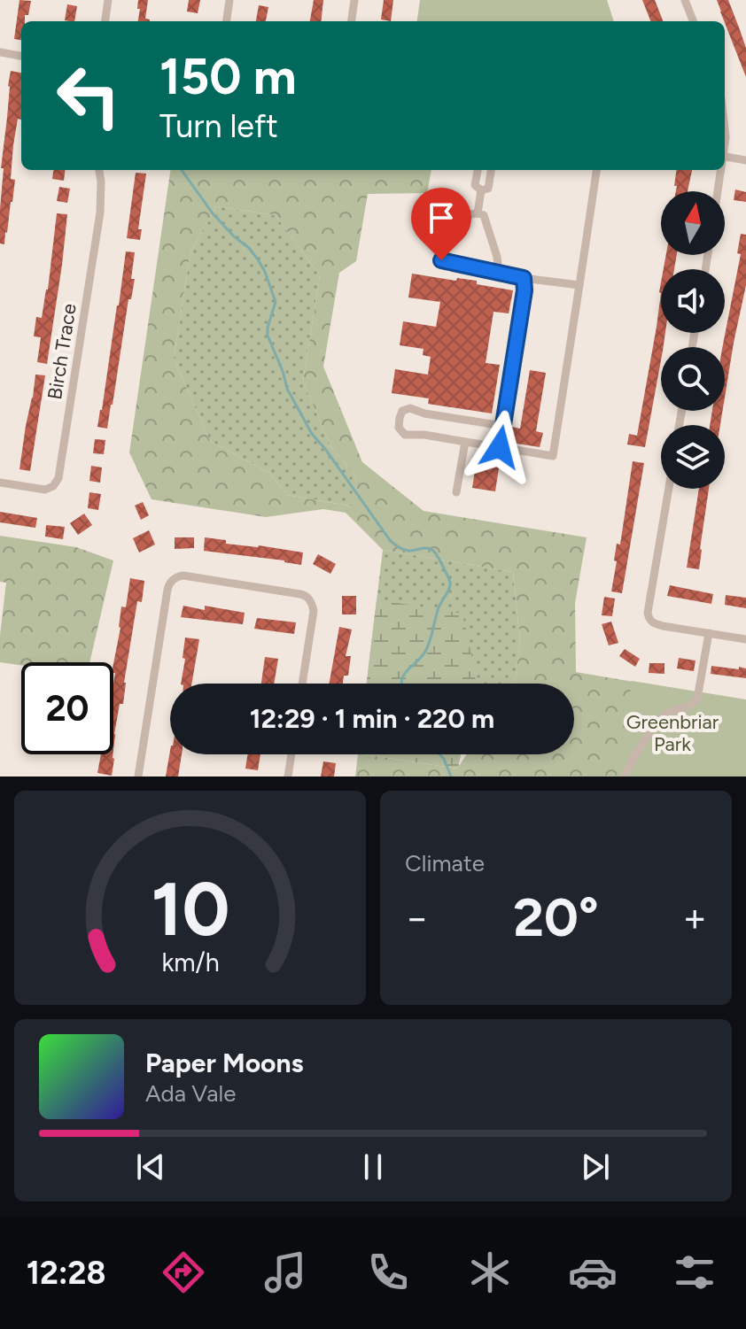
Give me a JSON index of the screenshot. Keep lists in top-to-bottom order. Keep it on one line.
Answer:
{"streets":{"street":["Birch Trace"]},"parks":["Greenbriar Park"],"north":"top","page":{"turn":["150 m","Turn left"],"limit":"20","trip":"12:29 · 1 min · 220 m","tile":"Climate","heat":["−","20°","+"],"song":["Paper Moons","Ada Vale"],"tabs":"12:28","gauge":["10","km/h"]}}
